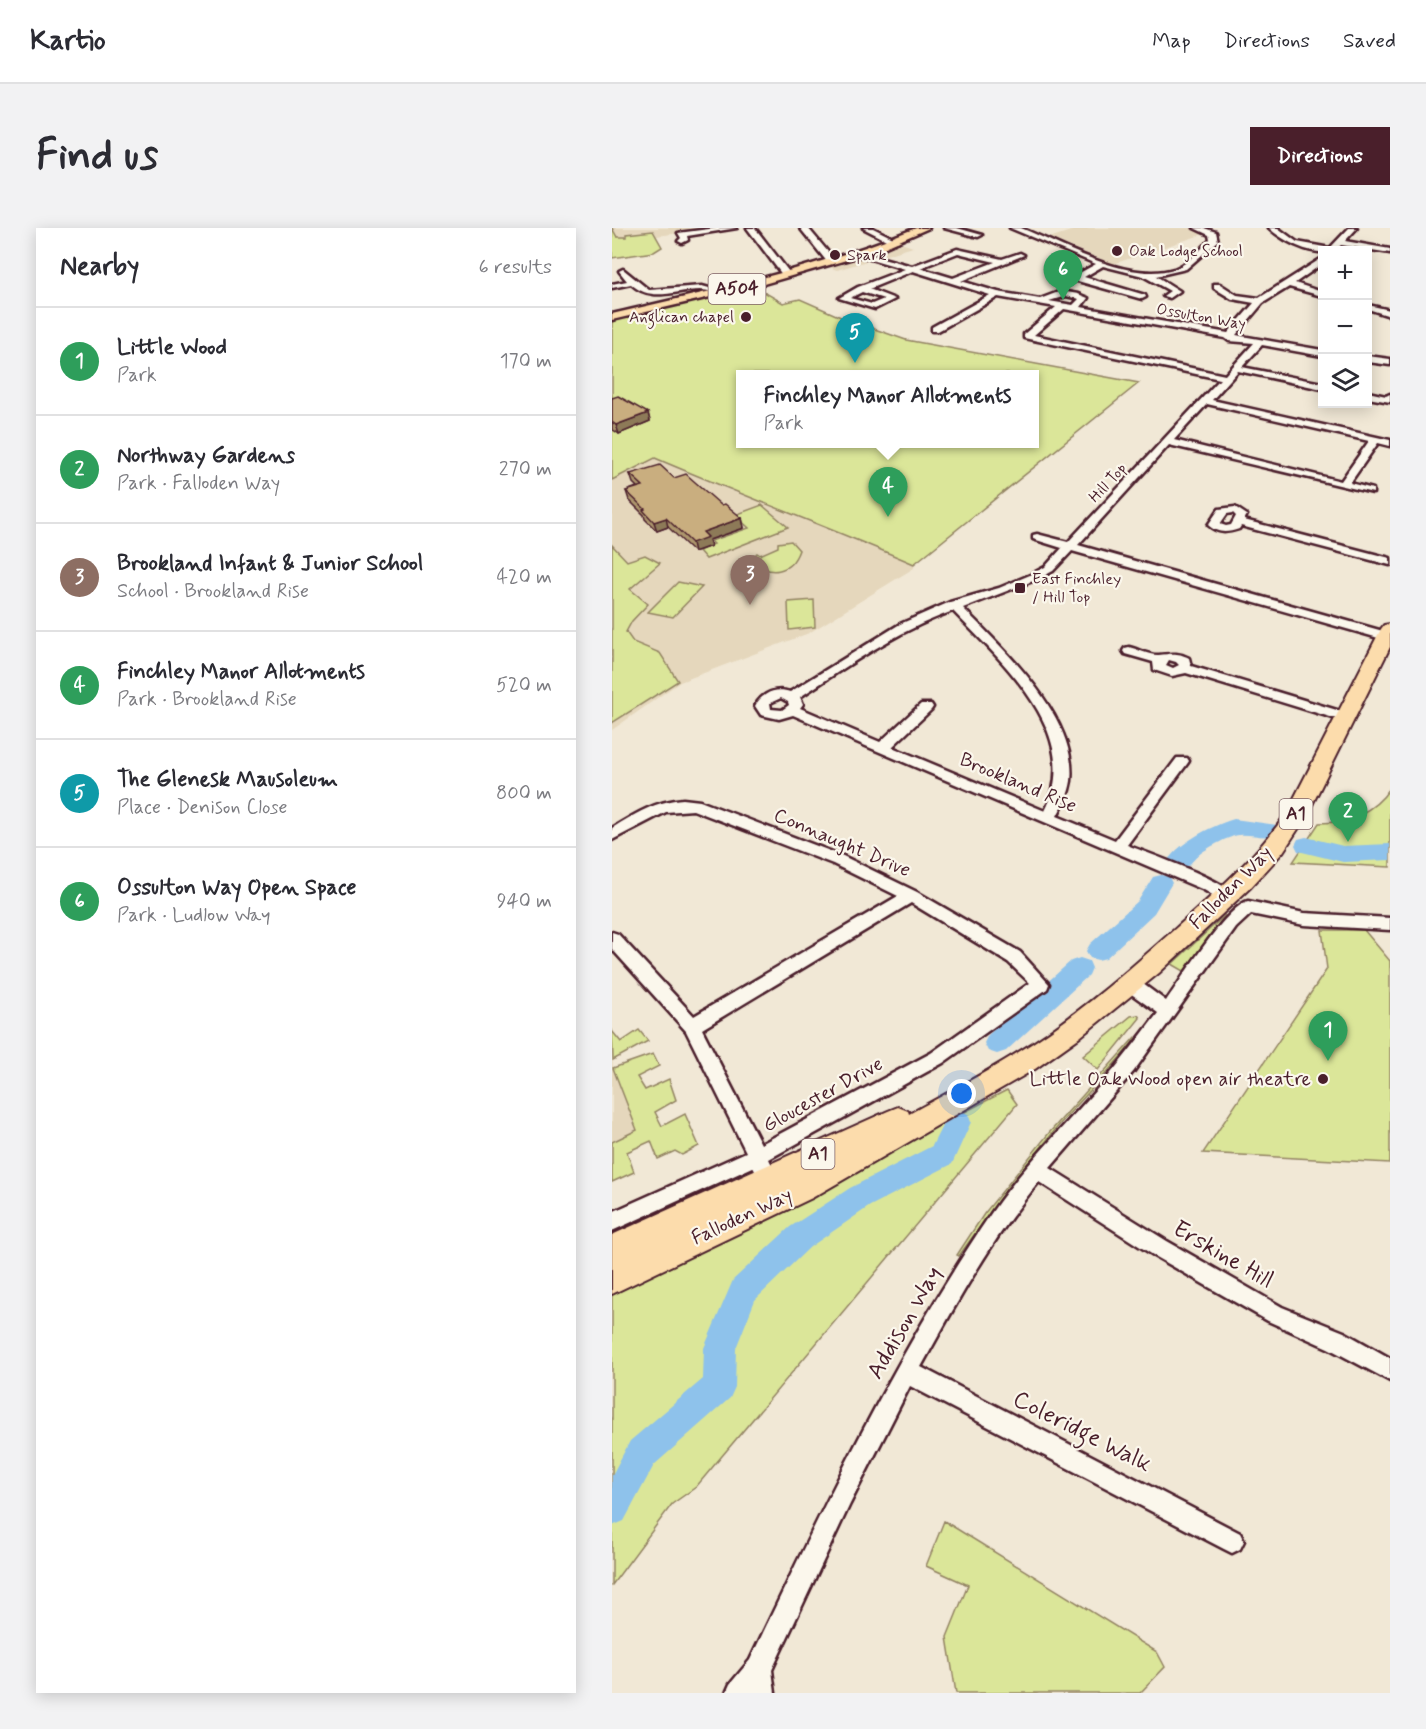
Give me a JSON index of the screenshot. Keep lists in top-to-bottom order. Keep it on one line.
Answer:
{"streets":{"highway":["A1","Falloden Way"],"main road":["A504"],"street":["Ossulton Way","Hill Top","Brookland Rise","Connaught Drive","Gloucester Drive","Erskine Hill","Addison Way","Coleridge Walk"]},"crossings":[["A504","Ossulton Way"],["Ossulton Way","Hill Top"],["Hill Top","Brookland Rise"],["Brookland Rise","Falloden Way"],["Brookland Rise","Addison Way"],["Connaught Drive","Gloucester Drive"],["Falloden Way","Gloucester Drive"],["Falloden Way","Addison Way"],["Erskine Hill","Addison Way"],["Addison Way","Coleridge Walk"]],"places":{"other":["Oak Lodge School","Spark","Anglican chapel","Little Oak Wood open air theatre"],"transit":["East Finchley / Hill Top"]},"page":{"header":"Kartio","nav":["Map","Directions","Saved"],"buttons":"Directions","title":"Find us","heading":["Nearby","6 results"],"map_buttons":["+","−"],"pins":["6","5","4","3","2","1"],"list":[{"mark":"1","name":"Little Wood","note":"Park","value":"170 m"},{"mark":"2","name":"Northway Gardens","note":"Park · Falloden Way","value":"270 m"},{"mark":"3","name":"Brookland Infant & Junior School","note":"School · Brookland Rise","value":"420 m"},{"mark":"4","name":"Finchley Manor Allotments","note":"Park · Brookland Rise","value":"520 m"},{"mark":"5","name":"The Glenesk Mausoleum","note":"Place · Denison Close","value":"800 m"},{"mark":"6","name":"Ossulton Way Open Space","note":"Park · Ludlow Way","value":"940 m"}],"popup":["Finchley Manor Allotments","Park"]}}
